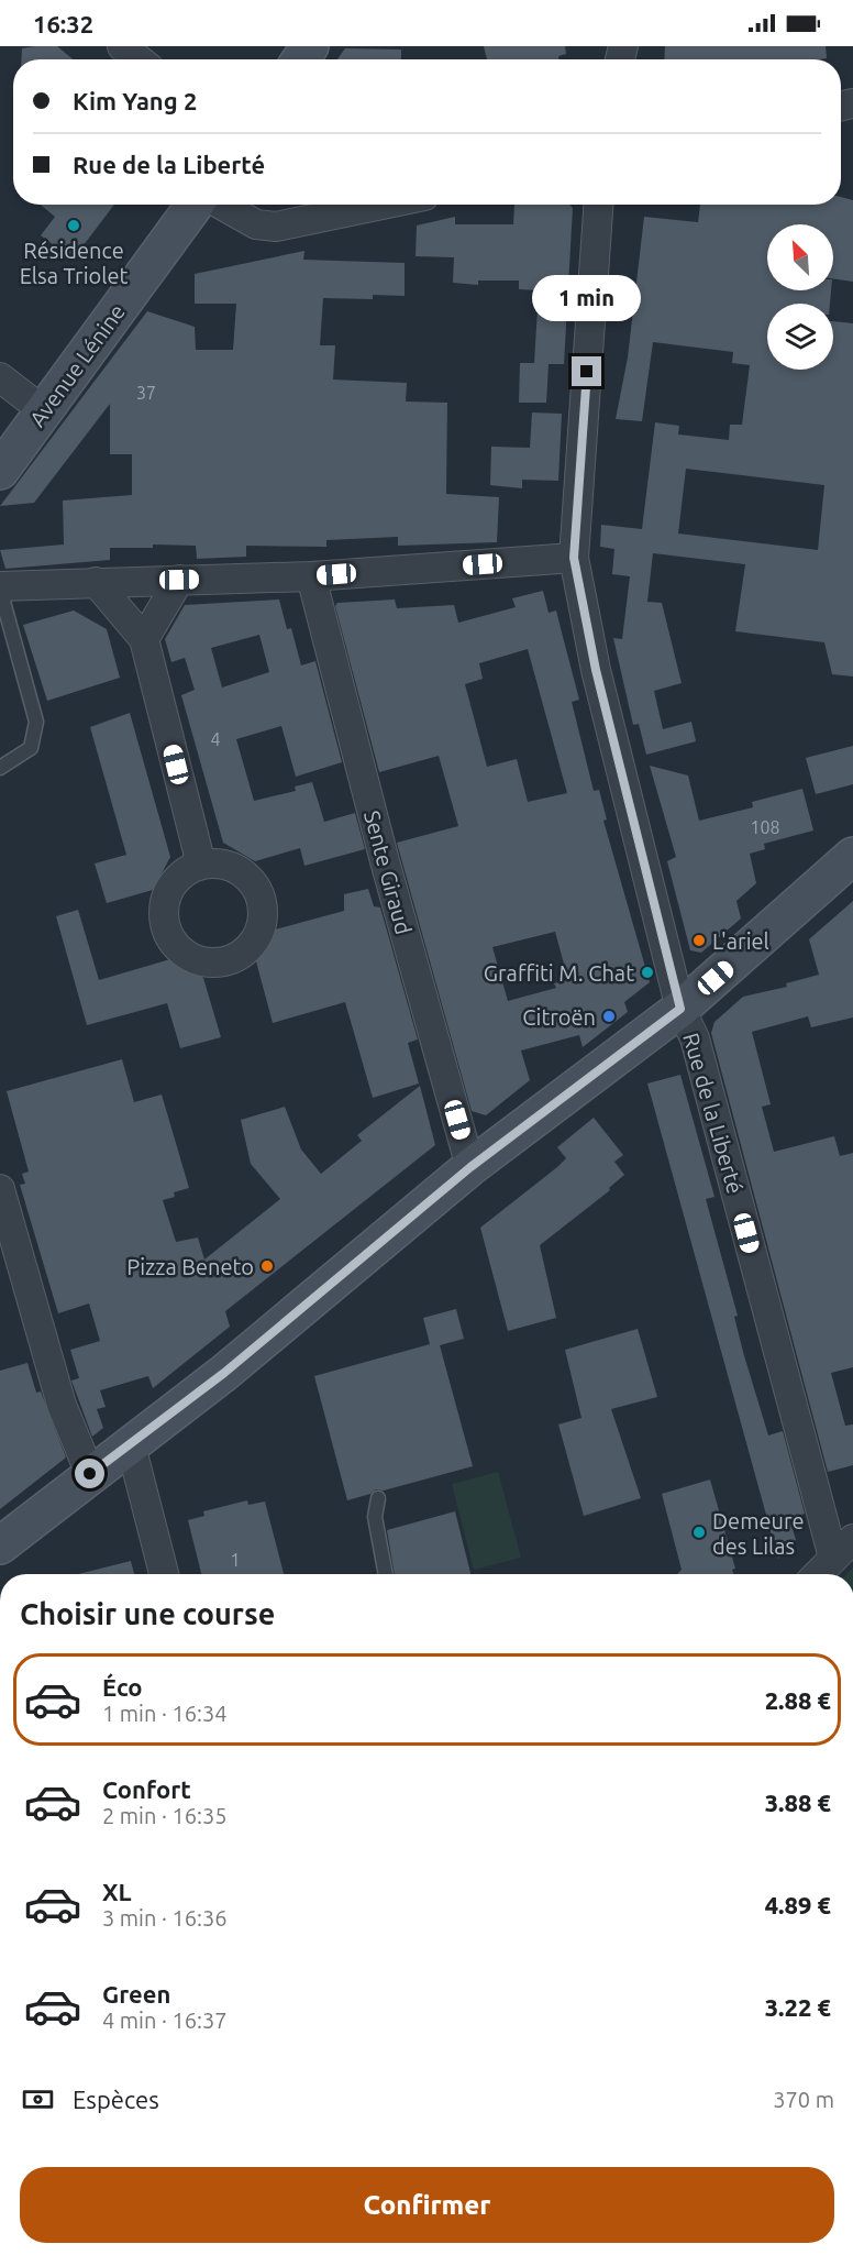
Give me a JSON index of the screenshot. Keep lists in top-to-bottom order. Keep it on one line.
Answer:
{"streets":{"street":["Avenue Lénine","Sente Giraud","Rue de la Liberté"]},"places":["Résidence Elsa Triolet","L'ariel","Graffiti M. Chat","Citroën","Pizza Beneto","Demeure des Lilas"],"house_numbers":["37","4","108","1"],"north":"top left","page":{"status":"16:32","banner":["Kim Yang 2","Rue de la Liberté"],"bubble":"1 min","heading":"Choisir une course","list":[{"name":"Éco","note":"1 min · 16:34","value":"2.88 €"},{"name":"Confort","note":"2 min · 16:35","value":"3.88 €"},{"name":"XL","note":"3 min · 16:36","value":"4.89 €"},{"name":"Green","note":"4 min · 16:37","value":"3.22 €"}],"pay":["Espèces","370 m"],"buttons":"Confirmer"}}
